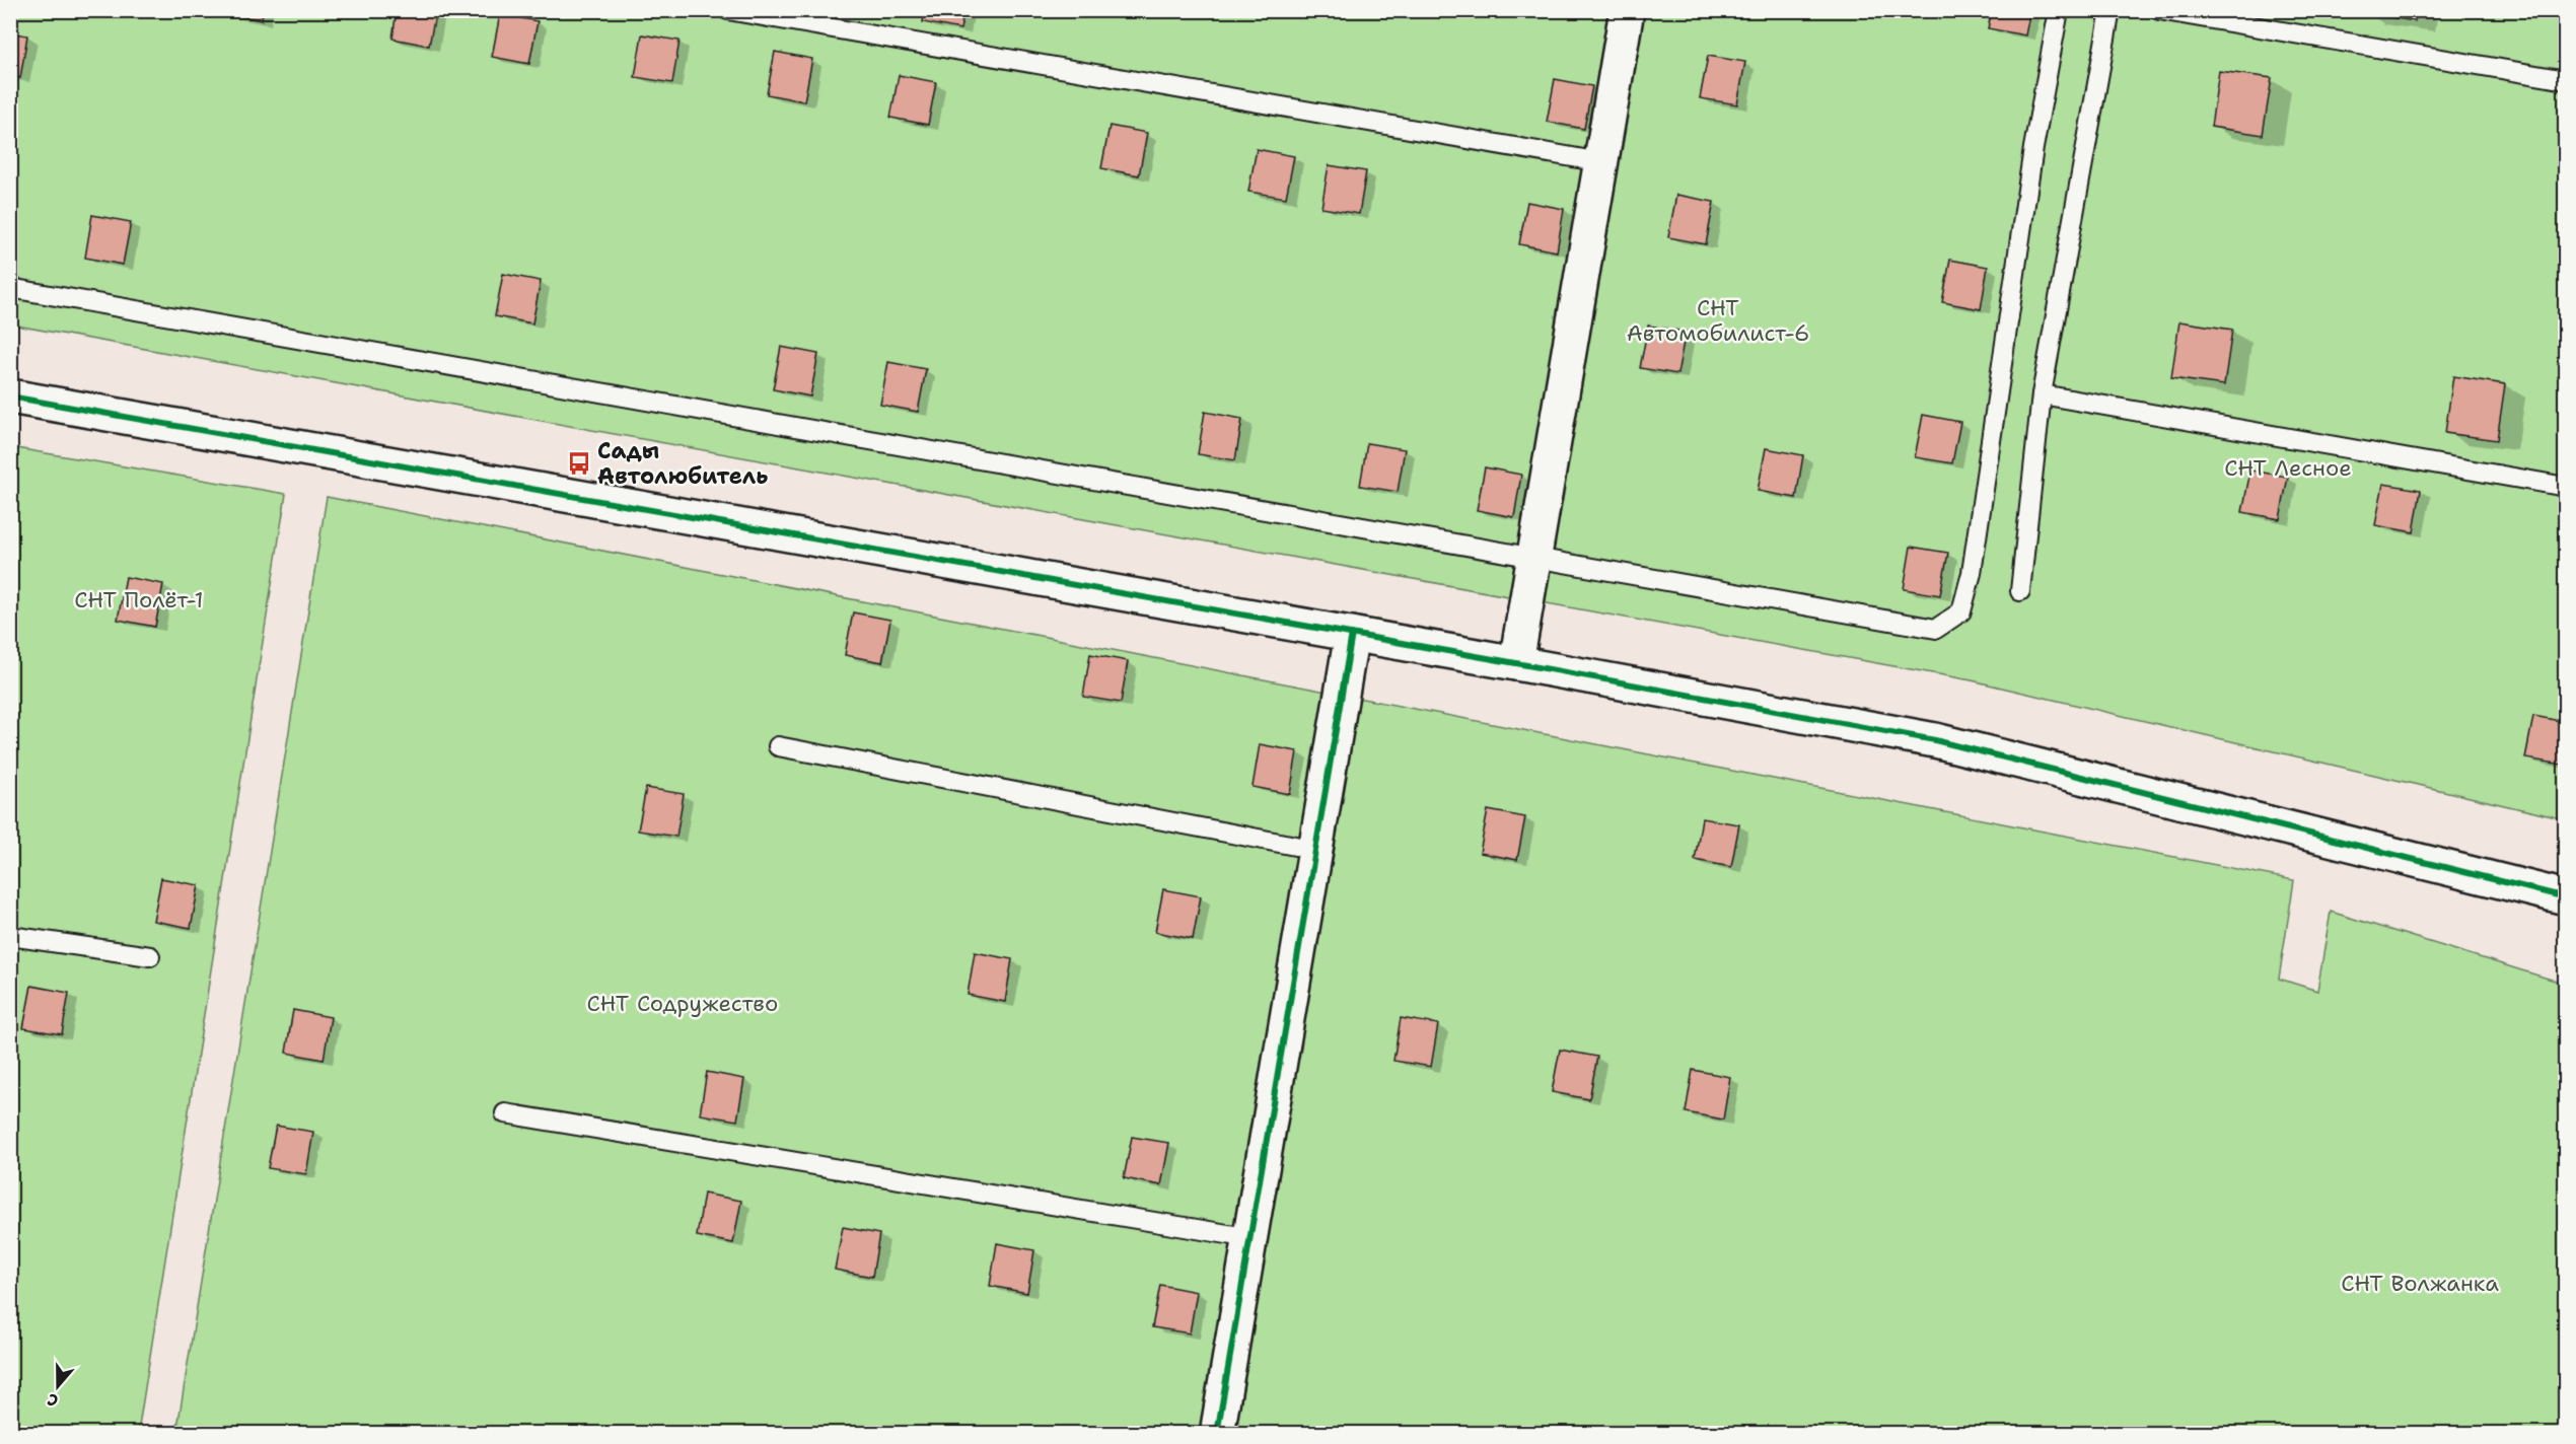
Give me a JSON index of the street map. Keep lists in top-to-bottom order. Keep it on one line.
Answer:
{"parks":["СНТ Автомобилист-6","СНТ Лесное","СНТ Полёт-1","СНТ Содружество","СНТ Волжанка"],"places":{"bus stop":["Сады Автолюбитель"]},"north":"bottom"}
